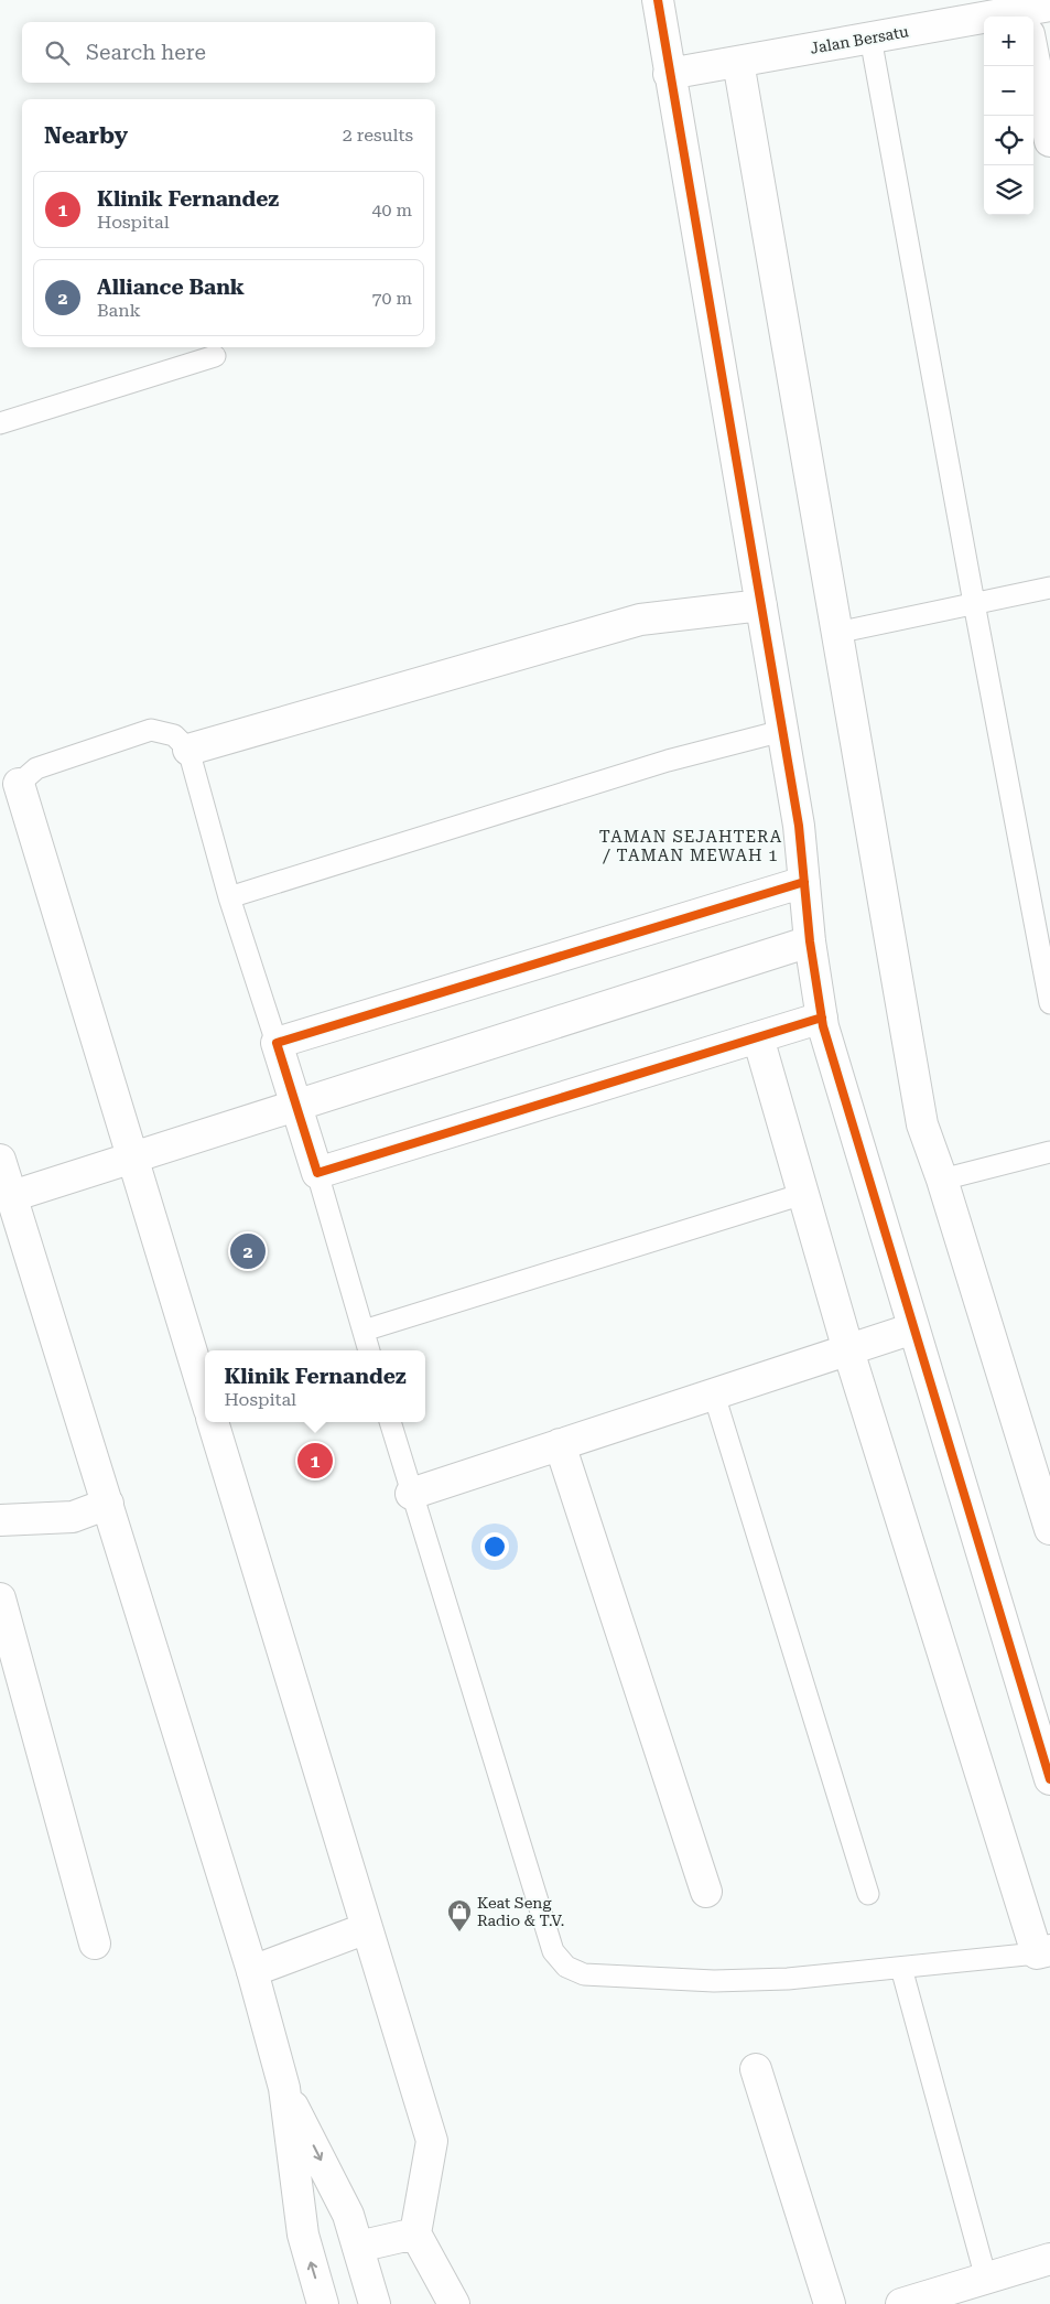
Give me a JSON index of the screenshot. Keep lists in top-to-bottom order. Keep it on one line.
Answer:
{"streets":{"street":["Jalan Bersatu"]},"districts":["TAMAN SEJAHTERA / TAMAN MEWAH 1"],"places":{"shop":["Keat Seng Radio & T.V."]},"page":{"map_buttons":["+","−"],"search":"Search here","heading":["Nearby","2 results"],"list":[{"mark":"1","name":"Klinik Fernandez","note":"Hospital","value":"40 m"},{"mark":"2","name":"Alliance Bank","note":"Bank","value":"70 m"}],"pins":["2","1"],"popup":["Klinik Fernandez","Hospital"]}}
